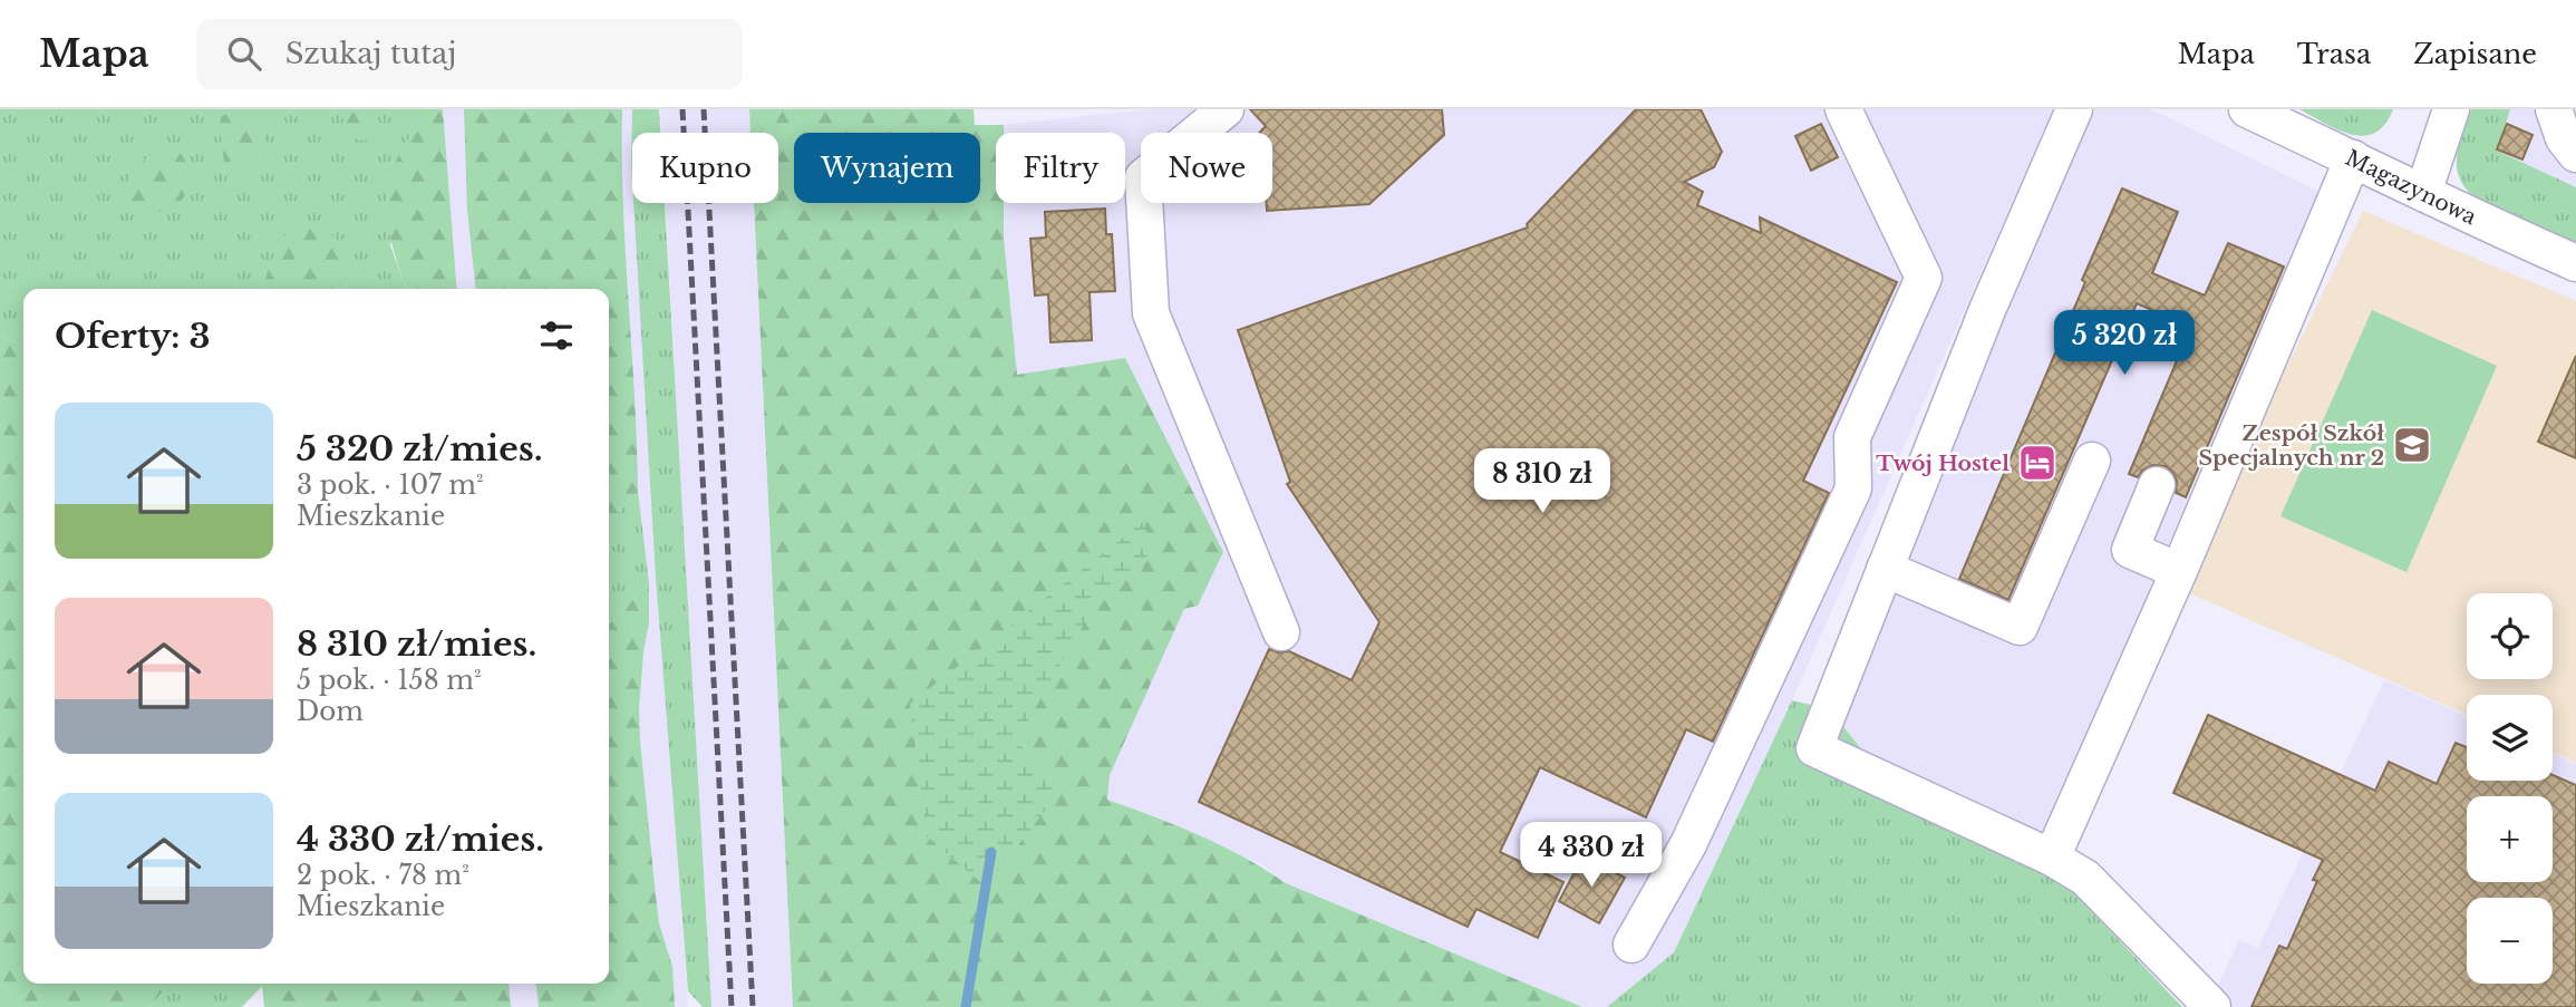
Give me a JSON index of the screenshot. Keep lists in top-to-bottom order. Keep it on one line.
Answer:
{"streets":{"street":["Magazynowa"]},"places":{"school or university":["Zespół Szkół Specjalnych nr 2"],"hotel":["Twój Hostel"]},"page":{"header":"Mapa","search":"Szukaj tutaj","nav":["Mapa","Trasa","Zapisane"],"chip":["Kupno","Wynajem","Filtry","Nowe"],"heading":"Oferty: 3","price":["5 320 zł","8 310 zł","4 330 zł"],"list":[{"name":"5 320 zł/mies.","note":"3 pok. · 107 m² · Mieszkanie"},{"name":"8 310 zł/mies.","note":"5 pok. · 158 m² · Dom"},{"name":"4 330 zł/mies.","note":"2 pok. · 78 m² · Mieszkanie"}],"map_buttons":["+","−"]}}
